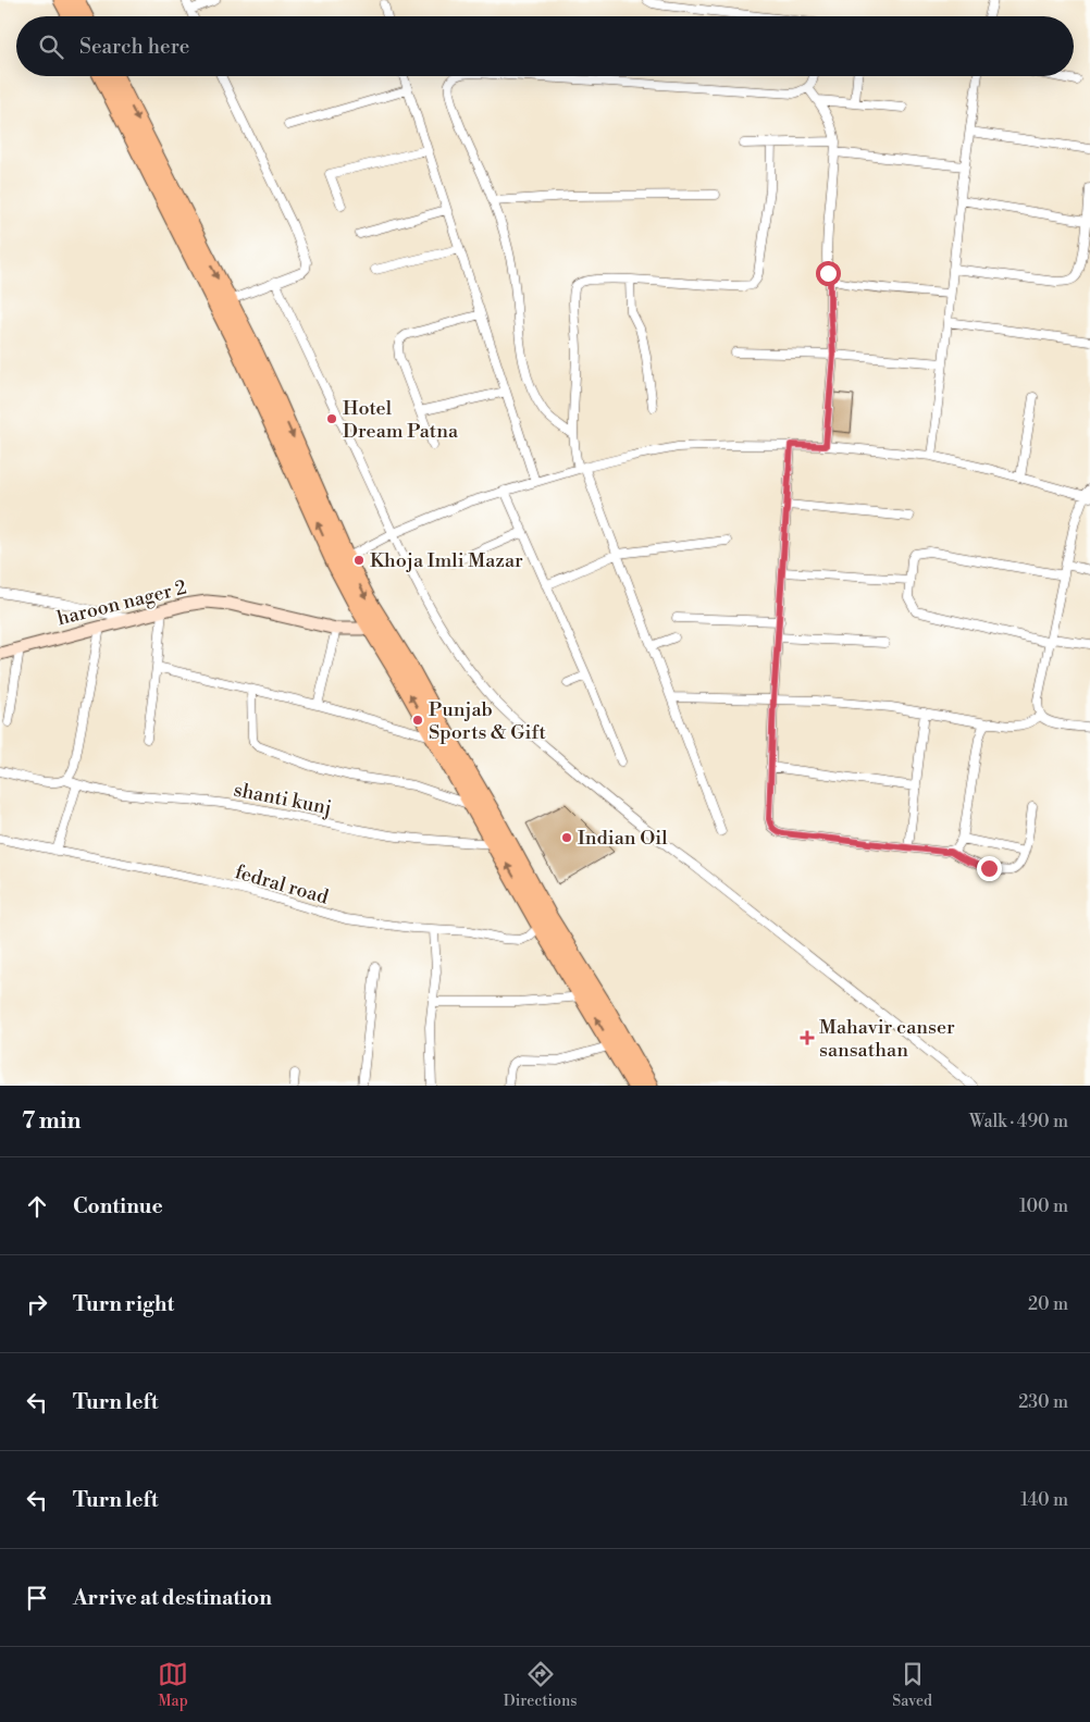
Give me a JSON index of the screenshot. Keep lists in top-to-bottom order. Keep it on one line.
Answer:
{"streets":{"street":["haroon nager 2","shanti kunj","fedral road"]},"places":{"other":["Hotel Dream Patna","Khoja Imli Mazar","Punjab Sports & Gift","Indian Oil"],"health":["Mahavir canser sansathan"]},"page":{"search":"Search here","heading":["7 min","Walk · 490 m"],"list":[["Continue","100 m"],["Turn right","20 m"],["Turn left","230 m"],["Turn left","140 m"],"Arrive at destination"],"nav":["Map","Directions","Saved"]}}
